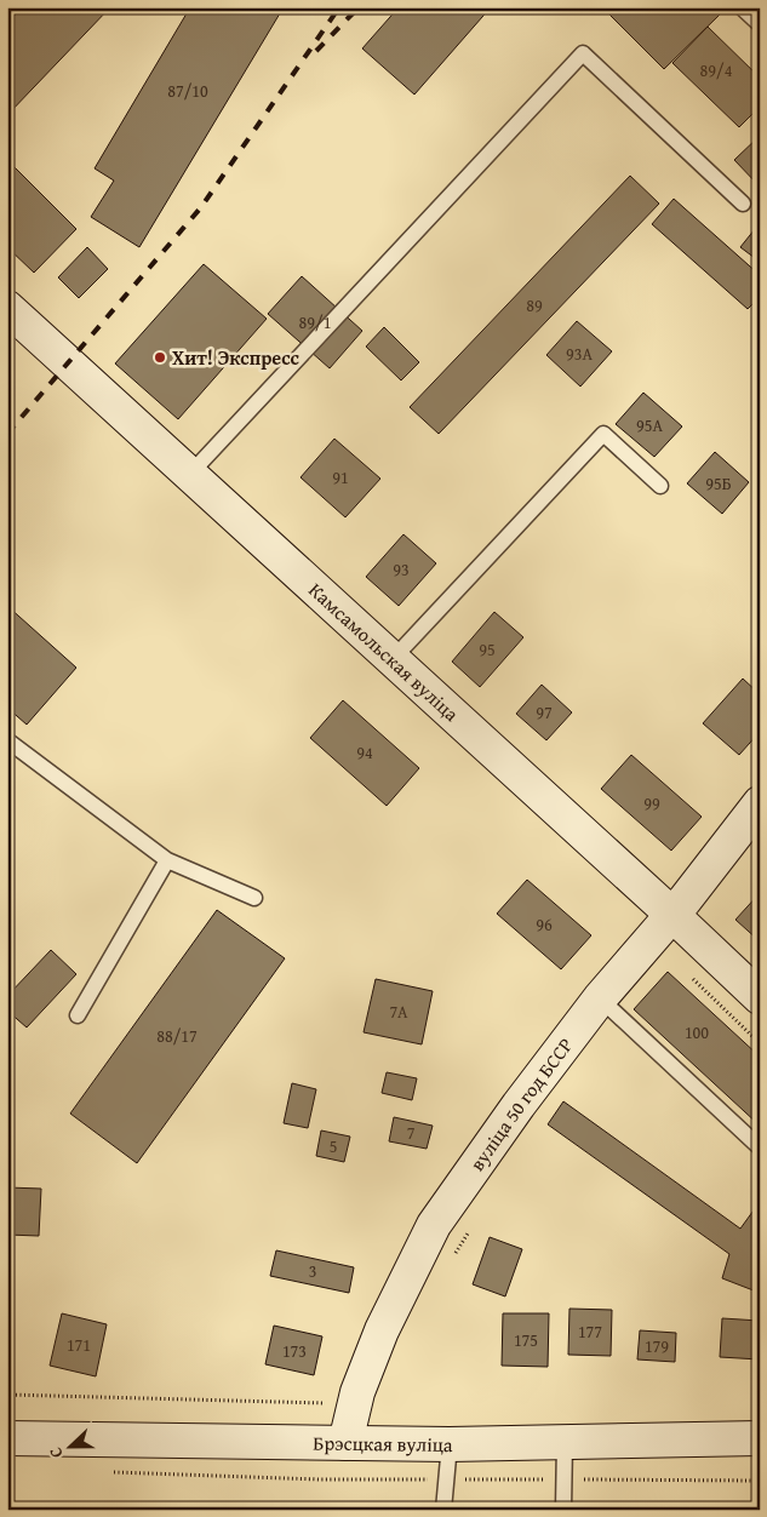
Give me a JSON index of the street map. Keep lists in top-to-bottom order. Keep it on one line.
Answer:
{"streets":{"main road":["Камсамольская вуліца","вуліца 50 год БССР","Брэсцкая вуліца"]},"crossings":[["Камсамольская вуліца","вуліца 50 год БССР"],["вуліца 50 год БССР","Брэсцкая вуліца"]],"places":["Хит! Экспресс"],"house_numbers":["89/4","87/10","89","89/1","93А","95А","91","95Б","93","95","97","94","99","96","7А","100","88/17","7","5","3","177","175","171","179","173"],"north":"left"}
